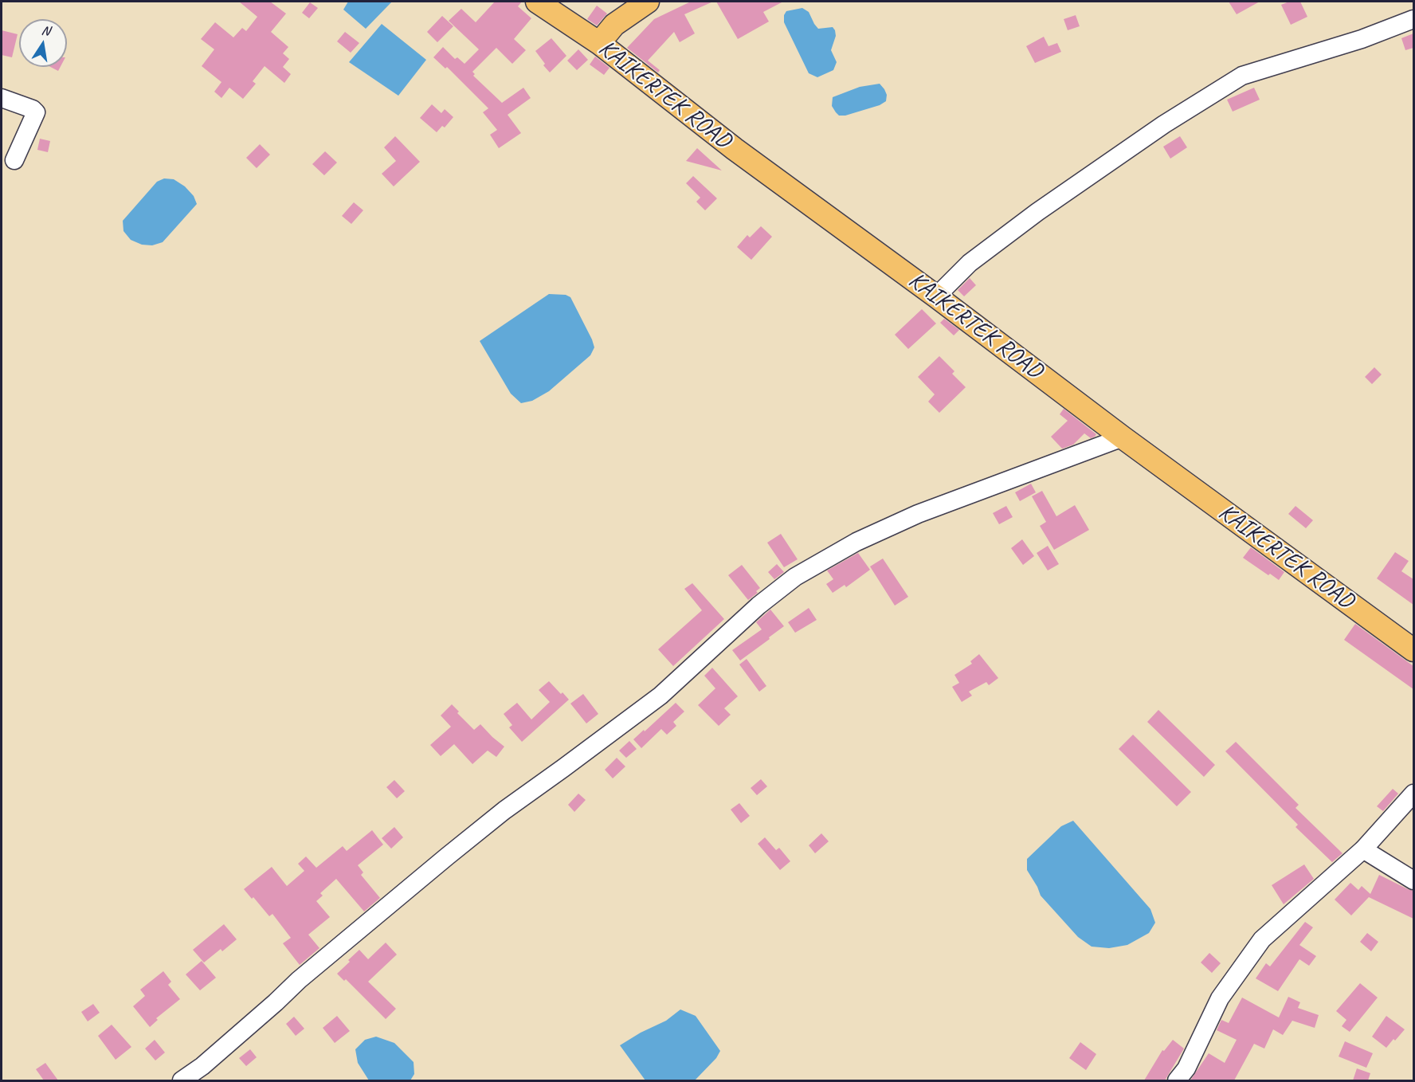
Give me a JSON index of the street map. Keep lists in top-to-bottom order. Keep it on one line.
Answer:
{"streets":{"main road":["KAIKERTEK ROAD"]},"north":"top"}
